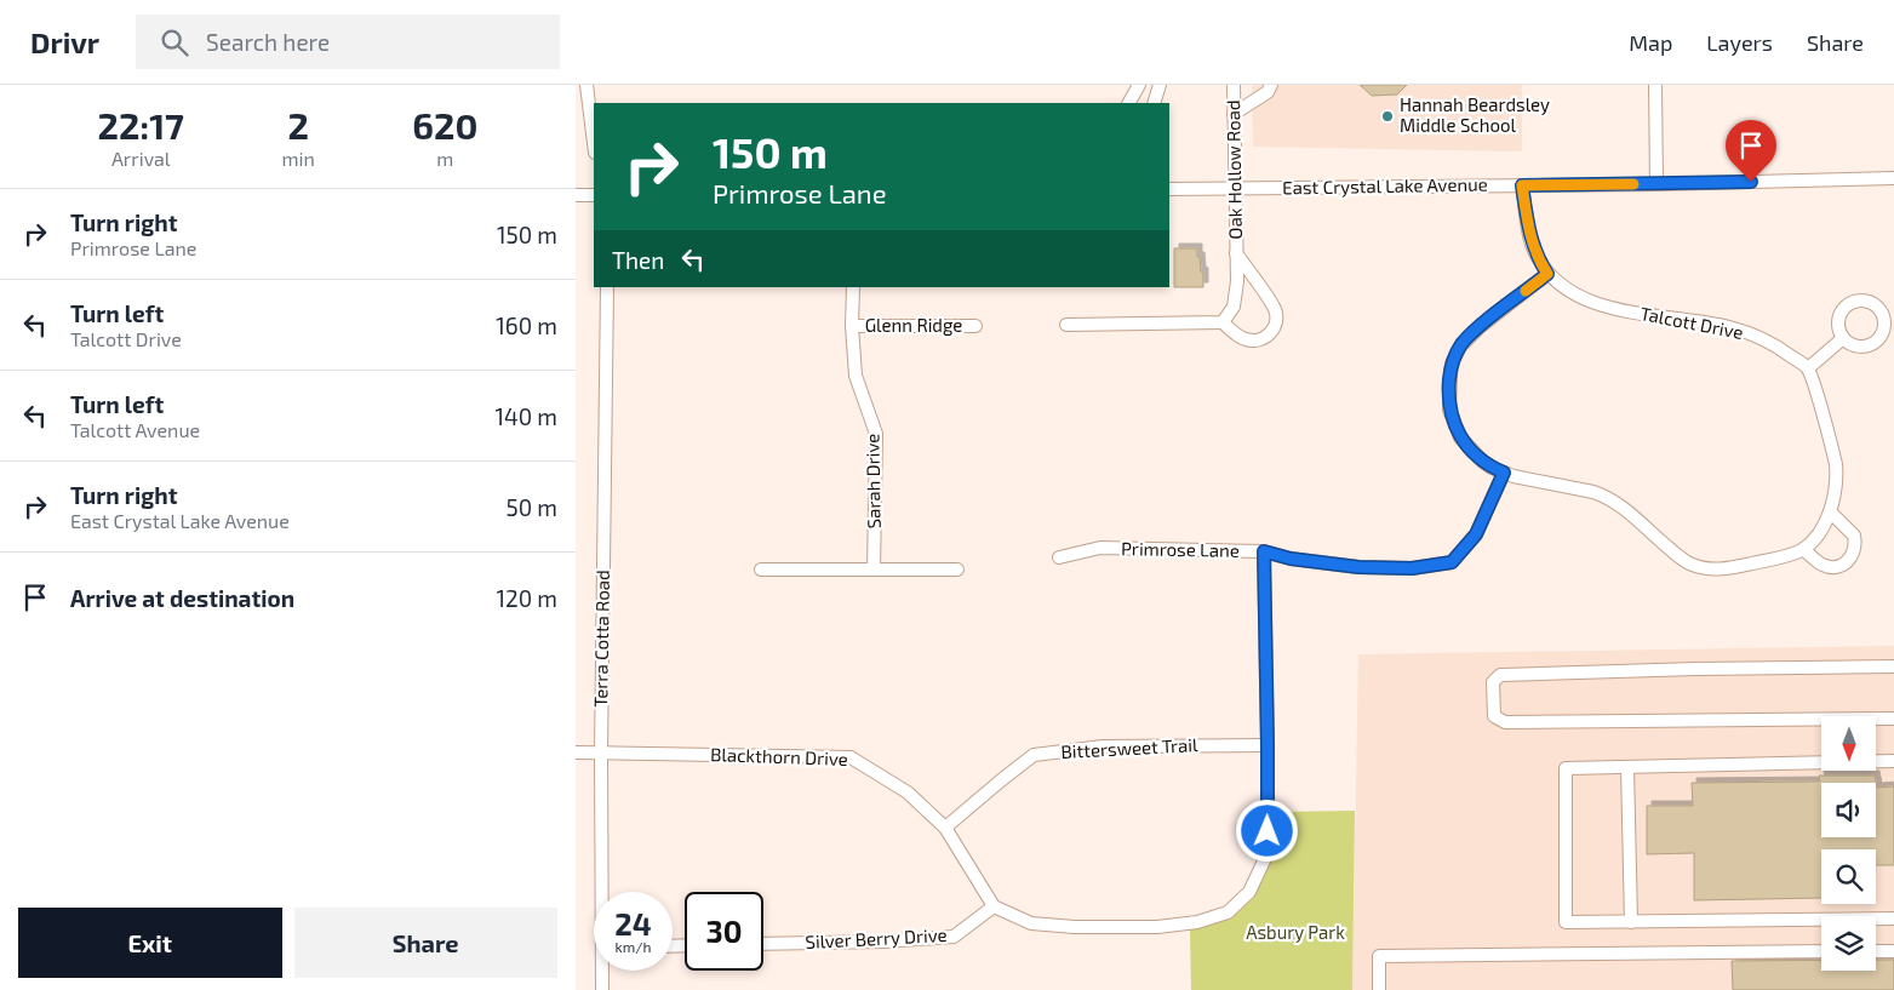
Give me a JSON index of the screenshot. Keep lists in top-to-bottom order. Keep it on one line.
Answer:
{"streets":{"street":["Oak Hollow Road","East Crystal Lake Avenue","Talcott Drive","Glenn Ridge","Sarah Drive","Primrose Lane","Terra Cotta Road","Bittersweet Trail","Blackthorn Drive","Silver Berry Drive"]},"crossings":[["Oak Hollow Road","East Crystal Lake Avenue"],["Glenn Ridge","Sarah Drive"],["Terra Cotta Road","Blackthorn Drive"],["Bittersweet Trail","Blackthorn Drive"],["Blackthorn Drive","Silver Berry Drive"]],"parks":["Asbury Park"],"places":["Hannah Beardsley Middle School"],"north":"bottom","page":{"header":"Drivr","search":"Search here","nav":["Map","Layers","Share"],"eta":["22:17","Arrival","2","min","620","m"],"turn":["150 m","Primrose Lane"],"list":[{"name":"Turn right","note":"Primrose Lane","value":"150 m"},{"name":"Turn left","note":"Talcott Drive","value":"160 m"},{"name":"Turn left","note":"Talcott Avenue","value":"140 m"},{"name":"Turn right","note":"East Crystal Lake Avenue","value":"50 m"},{"name":"Arrive at destination","value":"120 m"}],"then":"Then","speed":"24 km/h","limit":"30","buttons":["Exit","Share"]}}
